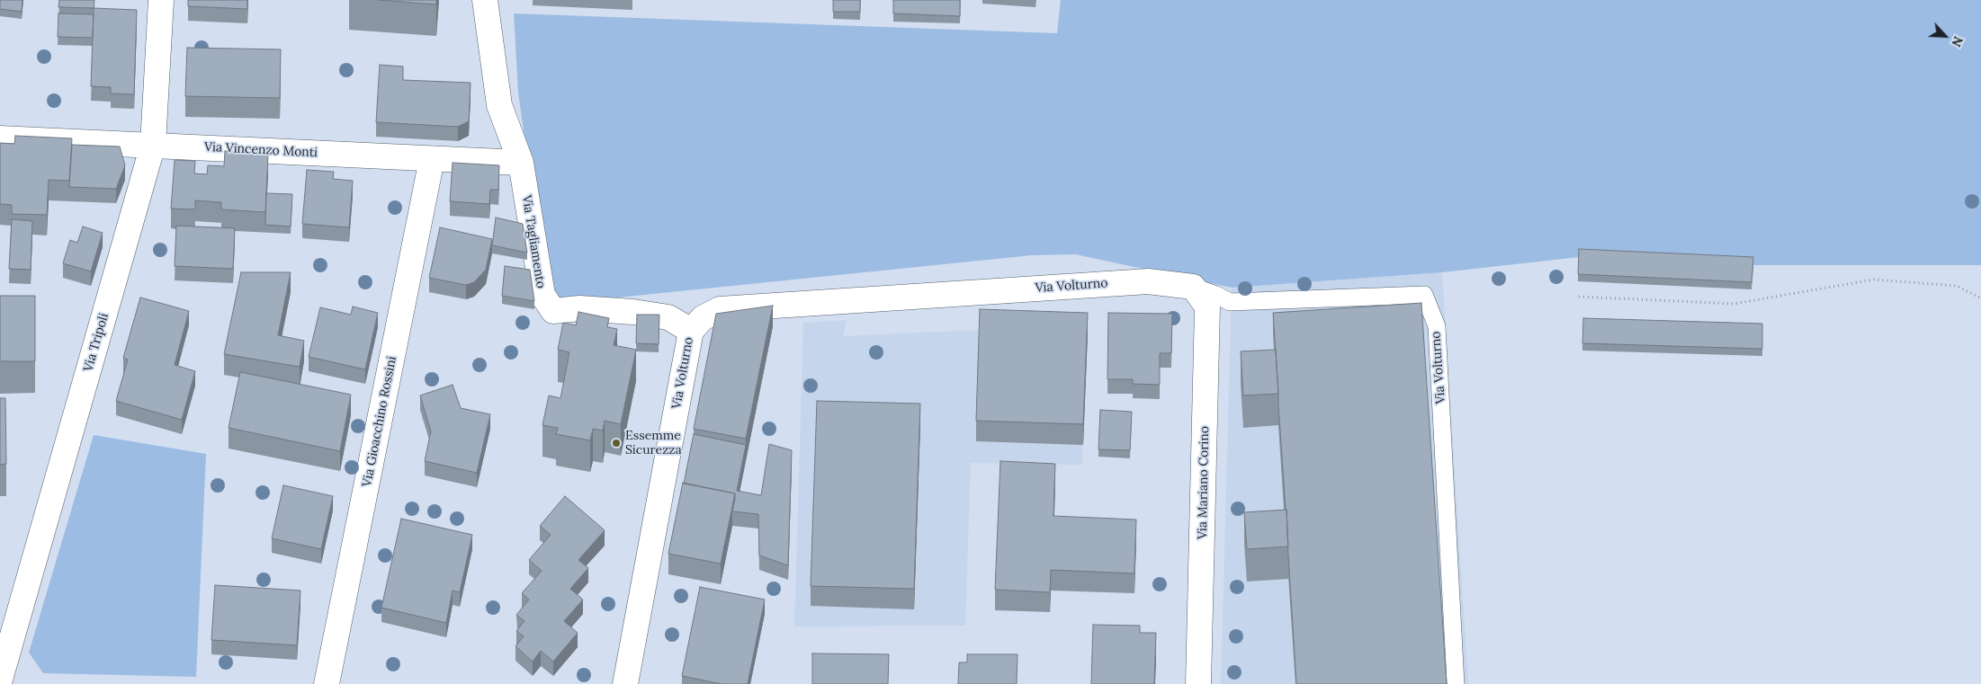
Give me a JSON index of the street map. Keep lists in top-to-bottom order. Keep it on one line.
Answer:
{"streets":{"street":["Via Vincenzo Monti","Via Tagliamento","Via Volturno","Via Tripoli","Via Gioacchino Rossini","Via Mariano Corino"]},"crossings":[["Via Vincenzo Monti","Via Tagliamento"],["Via Vincenzo Monti","Via Tripoli"],["Via Vincenzo Monti","Via Gioacchino Rossini"],["Via Tagliamento","Via Volturno"],["Via Volturno","Via Mariano Corino"]],"places":["Essemme Sicurezza"],"north":"bottom right"}
